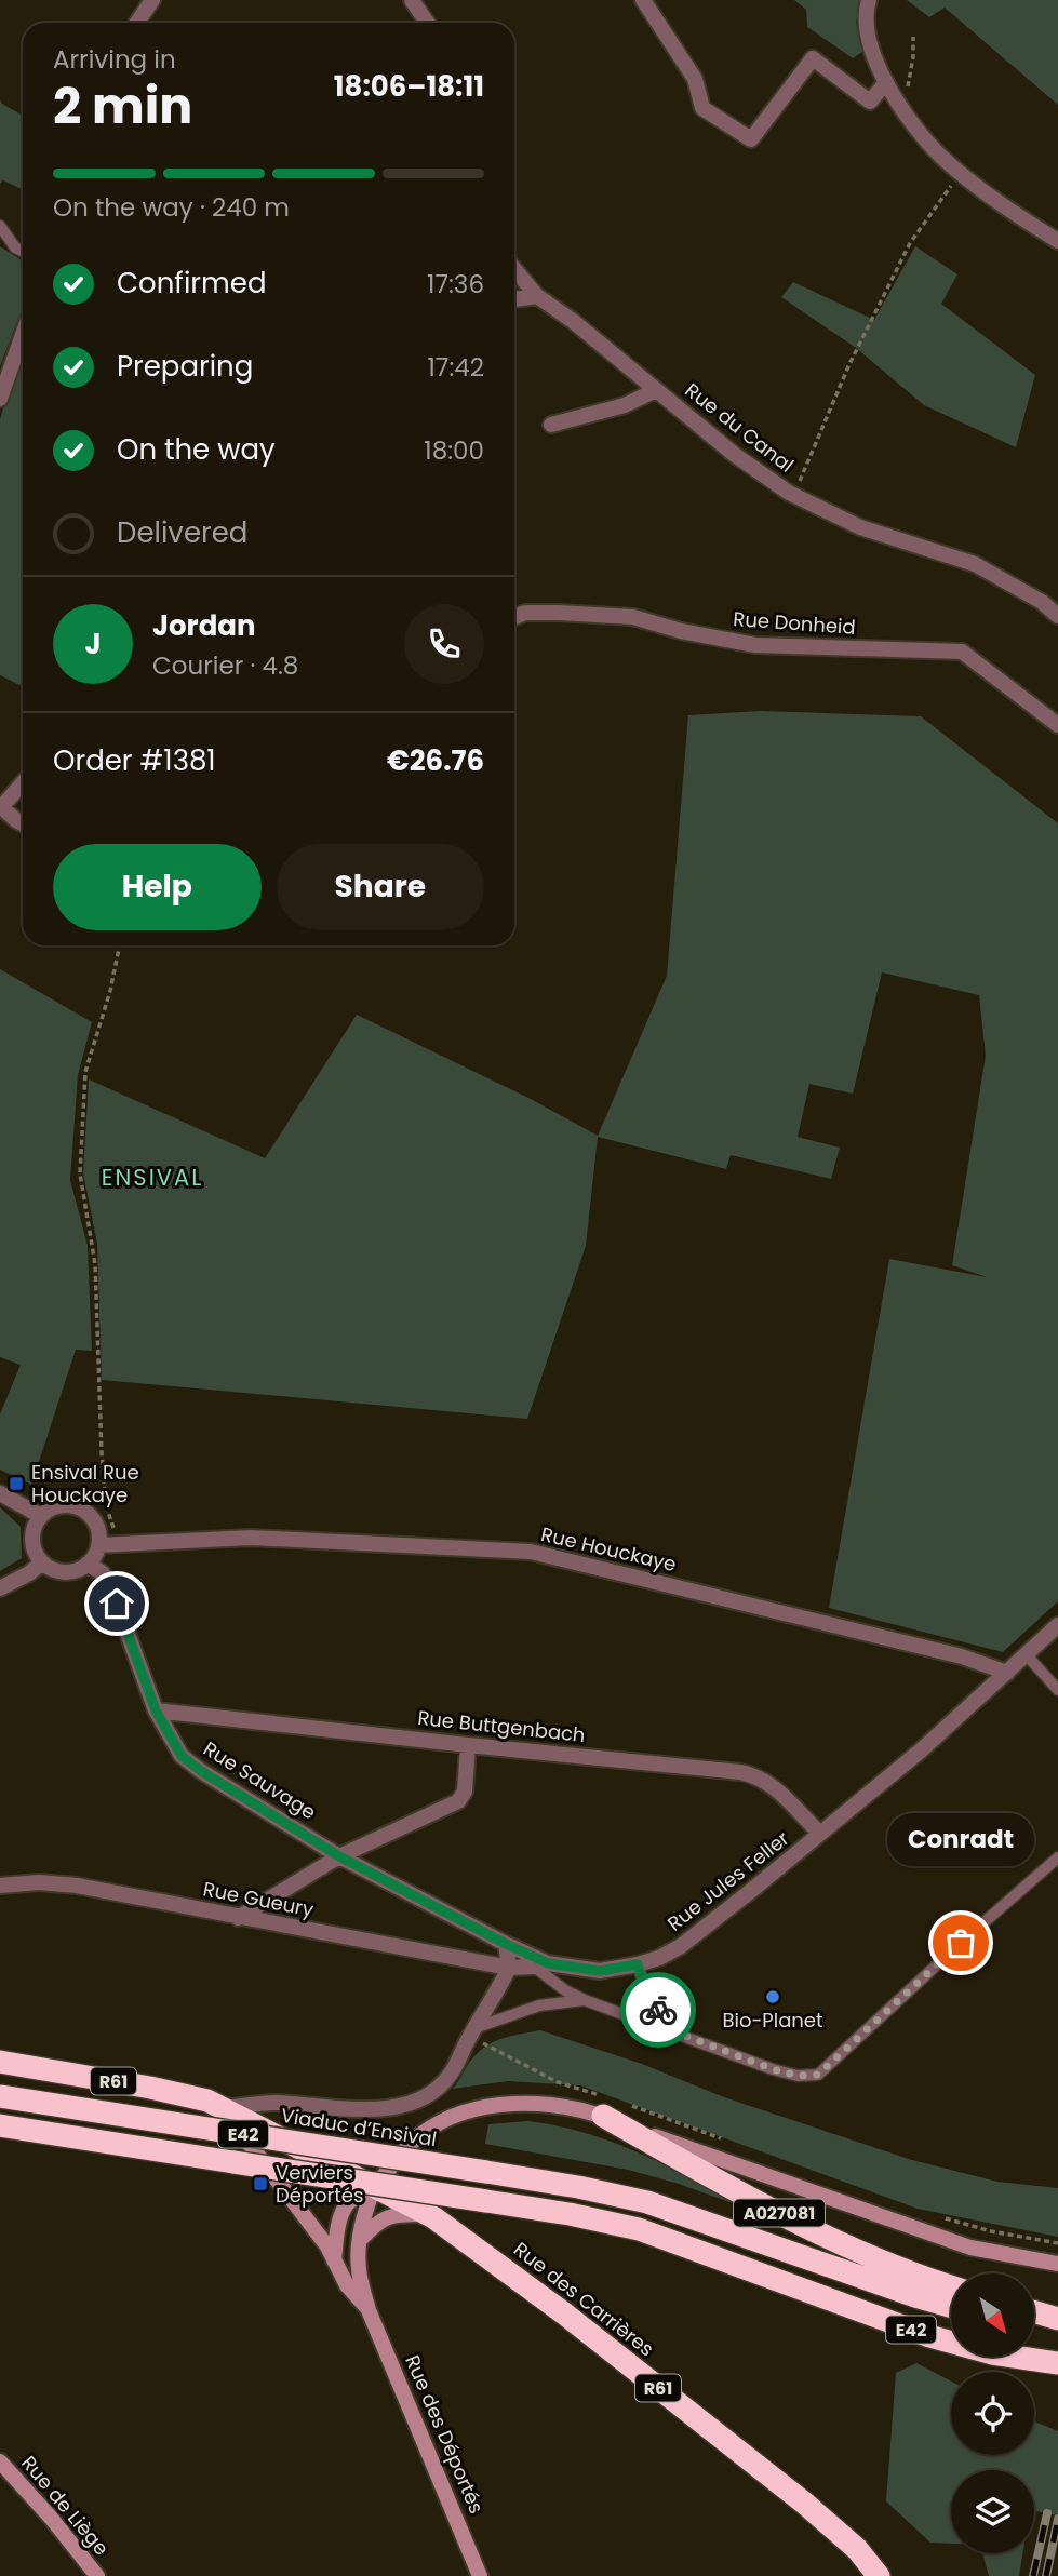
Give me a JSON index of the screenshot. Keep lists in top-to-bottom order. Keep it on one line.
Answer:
{"streets":{"highway":["R61","Viaduc d’Ensival","E42","A027081","Rue des Carrières"],"street":["Rue du Canal","Rue Donheid","Rue Houckaye","Rue Buttgenbach","Rue Sauvage","Rue Jules Feller","Rue Gueury","Rue des Déportés","Rue de Liège"]},"crossings":[["Rue Houckaye","Rue Sauvage"],["Rue Houckaye","Rue Jules Feller"],["Rue Buttgenbach","Rue Sauvage"],["Rue Buttgenbach","Rue Jules Feller"],["Rue Sauvage","Rue Jules Feller"],["Rue Jules Feller","Rue Gueury"],["R61","Rue des Carrières"],["R61","Rue des Déportés"],["Rue des Carrières","Rue des Déportés"]],"districts":["ENSIVAL"],"places":{"transit":["Ensival Rue Houckaye","Verviers Déportés"],"other":["Conradt","Bio-Planet"]},"north":"bottom right","page":{"heading":["2 min","Arriving in","18:06–18:11"],"panel":["Jordan","Courier · 4.8","Order #1381","€26.76"],"bar":"On the way · 240 m","list":[["Confirmed","17:36"],["Preparing","17:42"],["On the way","18:00"],"Delivered"],"round":"J","buttons":["Help","Share"],"bubble":"Conradt"}}
